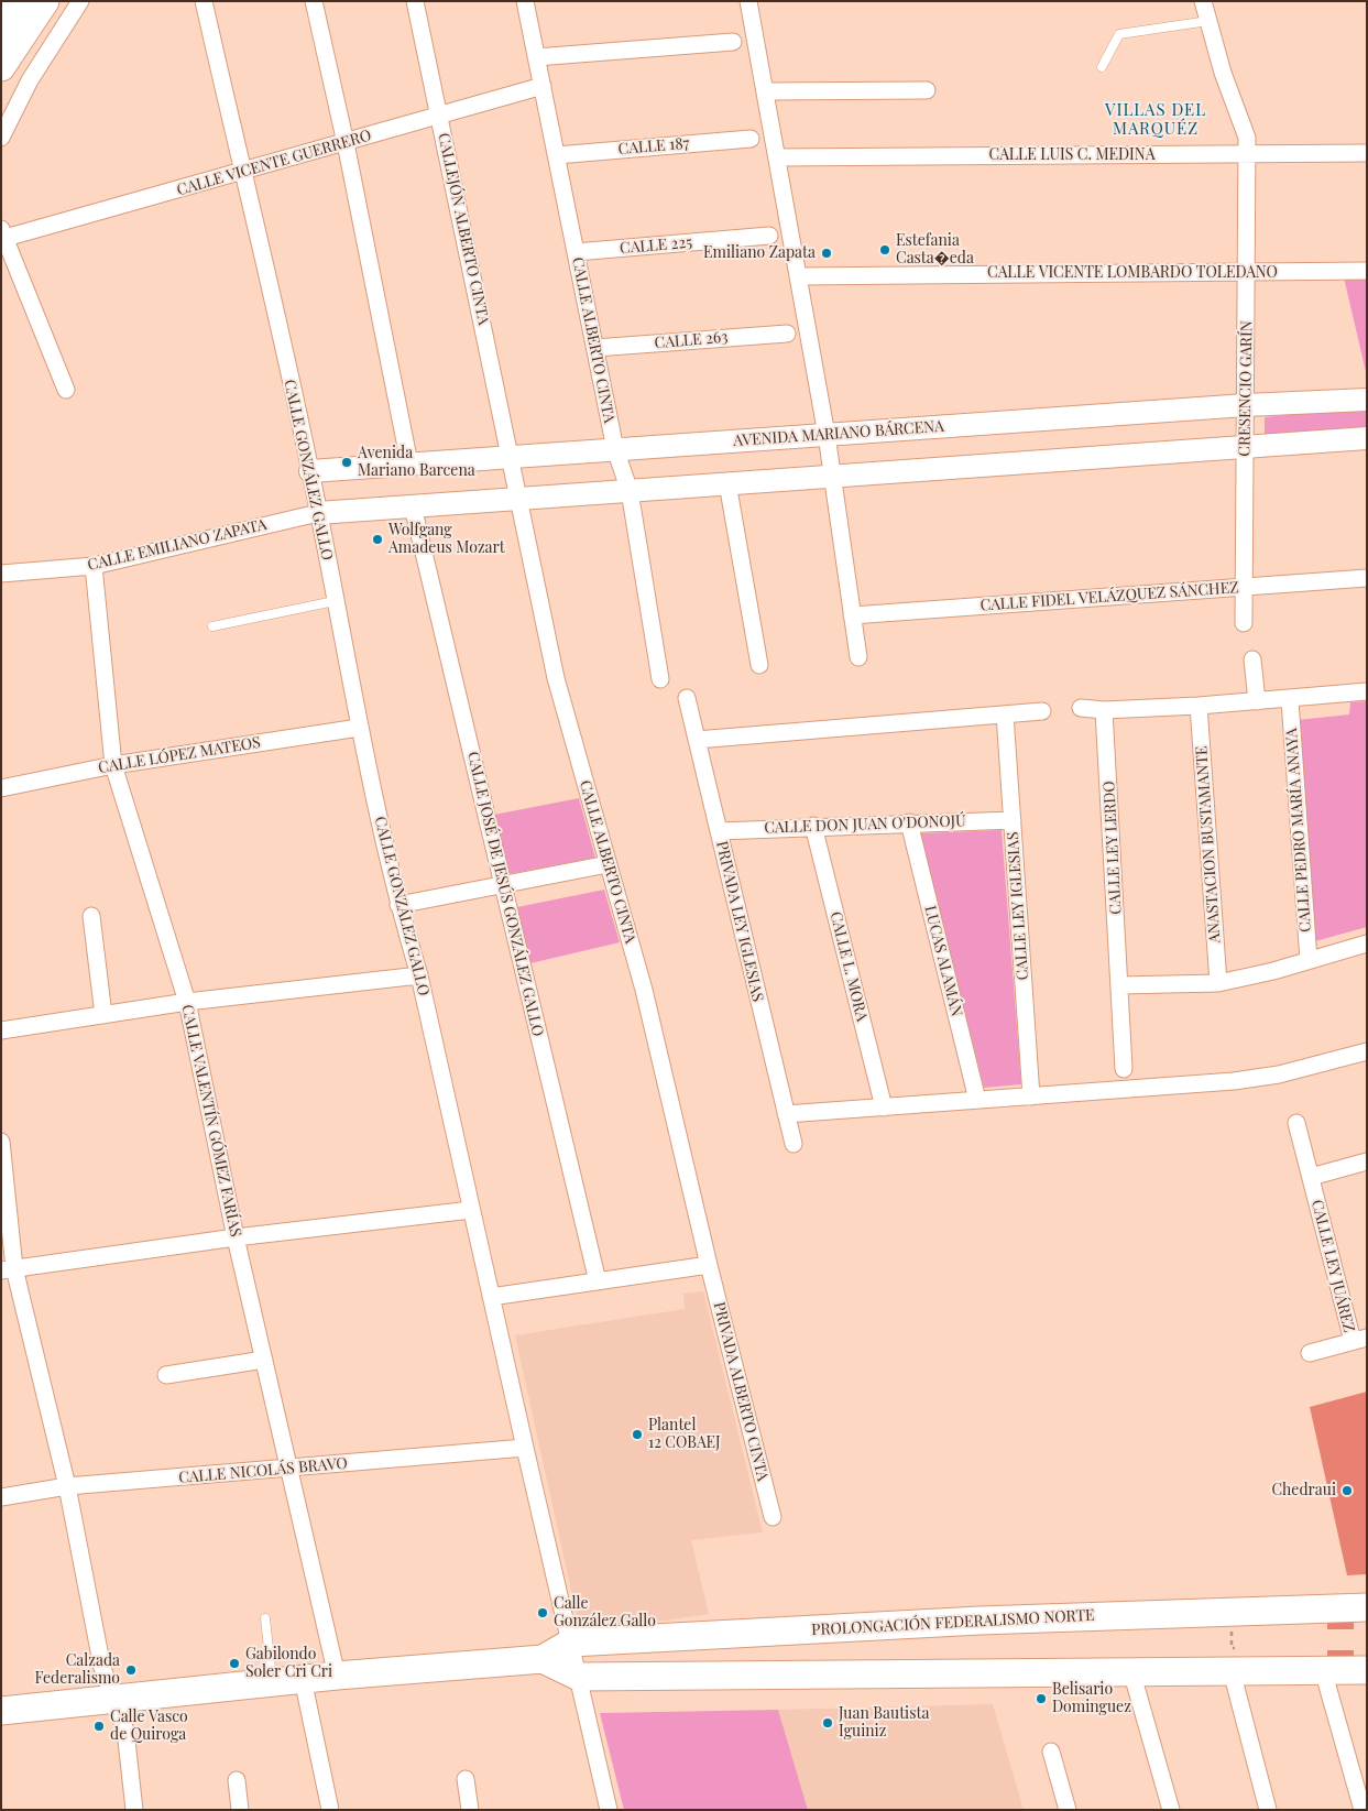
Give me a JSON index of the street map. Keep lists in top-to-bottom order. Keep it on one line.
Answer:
{"streets":{"main road":["PROLONGACIÓN FEDERALISMO NORTE"],"street":["CALLE 187","CALLE LUIS C. MEDINA","CALLE VICENTE GUERRERO","CALLEJÓN ALBERTO CINTA","CALLE 225","CALLE VICENTE LOMBARDO TOLEDANO","CALLE ALBERTO CINTA","CALLE 263","CRESENCIO GARÍN","AVENIDA MARIANO BÁRCENA","CALLE GONZÁLEZ GALLO","CALLE EMILIANO ZAPATA","CALLE FIDEL VELÁZQUEZ SÁNCHEZ","CALLE LÓPEZ MATEOS","CALLE DON JUAN O'DONOJÚ","CALLE PEDRO MARÍA ANAYA","ANASTACION BUSTAMANTE","CALLE LEY LERDO","CALLE JOSÉ DE JESÚS GONZÁLEZ GALLO","CALLE LEY IGLESIAS","PRIVADA LEY IGLESIAS","LUCAS ALAMÁN","CALLE L. MORA","CALLE VALENTÍN GÓMEZ FARÍAS","CALLE LEY JUÁREZ","PRIVADA ALBERTO CINTA","CALLE NICOLÁS BRAVO"]},"crossings":[["CALLE 187","CALLE ALBERTO CINTA"],["CALLE LUIS C. MEDINA","CRESENCIO GARÍN"],["CALLE VICENTE GUERRERO","CALLEJÓN ALBERTO CINTA"],["CALLE VICENTE GUERRERO","CALLE ALBERTO CINTA"],["CALLE VICENTE GUERRERO","CALLE GONZÁLEZ GALLO"],["CALLEJÓN ALBERTO CINTA","CALLE ALBERTO CINTA"],["CALLEJÓN ALBERTO CINTA","AVENIDA MARIANO BÁRCENA"],["CALLE 225","CALLE ALBERTO CINTA"],["CALLE VICENTE LOMBARDO TOLEDANO","CRESENCIO GARÍN"],["CALLE ALBERTO CINTA","CALLE 263"],["CALLE ALBERTO CINTA","AVENIDA MARIANO BÁRCENA"],["CALLE ALBERTO CINTA","PRIVADA ALBERTO CINTA"],["CRESENCIO GARÍN","AVENIDA MARIANO BÁRCENA"],["CRESENCIO GARÍN","CALLE FIDEL VELÁZQUEZ SÁNCHEZ"],["AVENIDA MARIANO BÁRCENA","CALLE GONZÁLEZ GALLO"],["CALLE GONZÁLEZ GALLO","CALLE EMILIANO ZAPATA"],["CALLE GONZÁLEZ GALLO","CALLE LÓPEZ MATEOS"],["CALLE GONZÁLEZ GALLO","CALLE NICOLÁS BRAVO"],["CALLE GONZÁLEZ GALLO","PROLONGACIÓN FEDERALISMO NORTE"],["CALLE EMILIANO ZAPATA","CALLE VALENTÍN GÓMEZ FARÍAS"],["CALLE LÓPEZ MATEOS","CALLE VALENTÍN GÓMEZ FARÍAS"],["CALLE DON JUAN O'DONOJÚ","CALLE LEY IGLESIAS"],["CALLE DON JUAN O'DONOJÚ","PRIVADA LEY IGLESIAS"],["CALLE DON JUAN O'DONOJÚ","LUCAS ALAMÁN"],["CALLE DON JUAN O'DONOJÚ","CALLE L. MORA"],["CALLE VALENTÍN GÓMEZ FARÍAS","CALLE NICOLÁS BRAVO"],["CALLE VALENTÍN GÓMEZ FARÍAS","PROLONGACIÓN FEDERALISMO NORTE"]],"districts":["VILLAS DEL MARQUÉZ"],"places":["Estefania Casta�eda","Emiliano Zapata","Avenida Mariano Barcena","Wolfgang Amadeus Mozart","Plantel 12 COBAEJ","Chedraui","Calle González Gallo","Gabilondo Soler Cri Cri","Calzada Federalismo","Belisario Dominguez","Juan Bautista Iguiniz","Calle Vasco de Quiroga"]}
